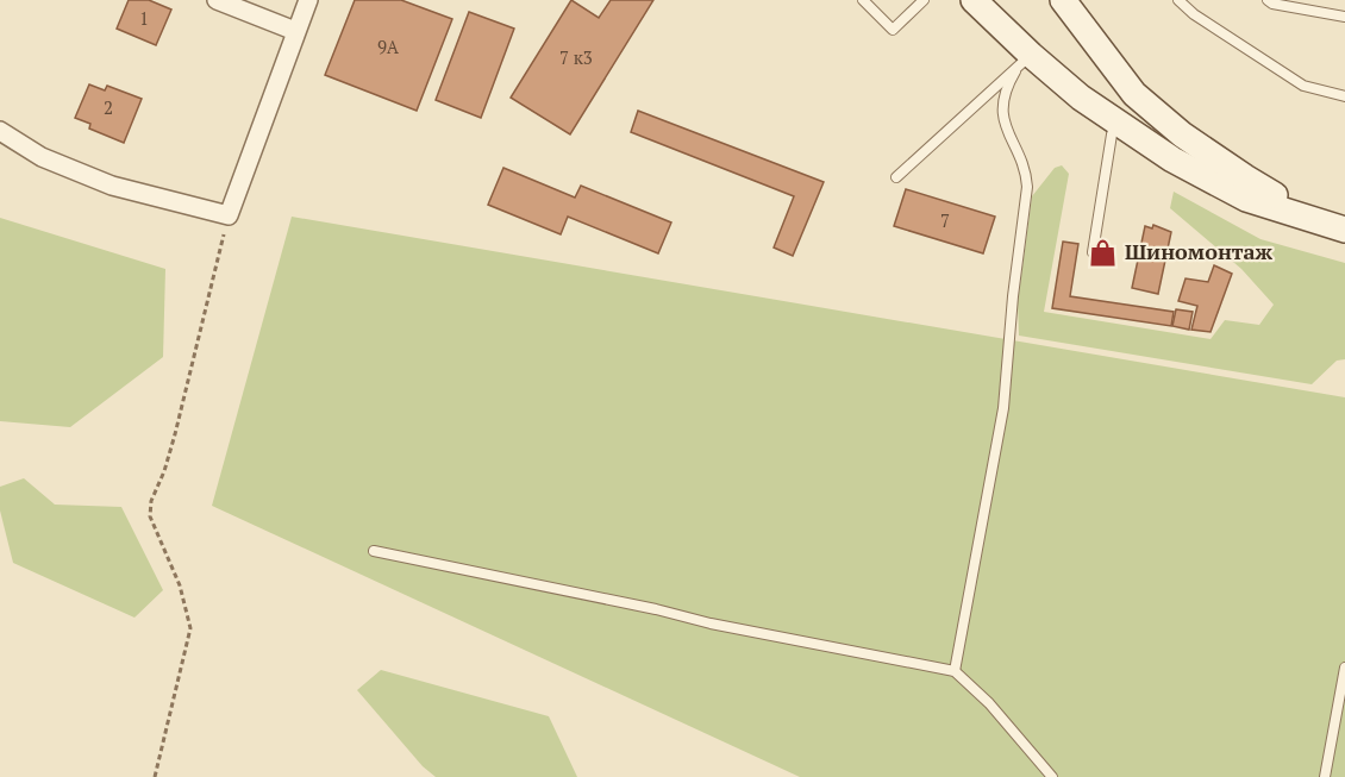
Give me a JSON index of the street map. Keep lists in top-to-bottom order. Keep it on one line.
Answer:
{"places":{"shop":["Шиномонтаж"]},"house_numbers":["1","9А","7 к3","2","7"]}
